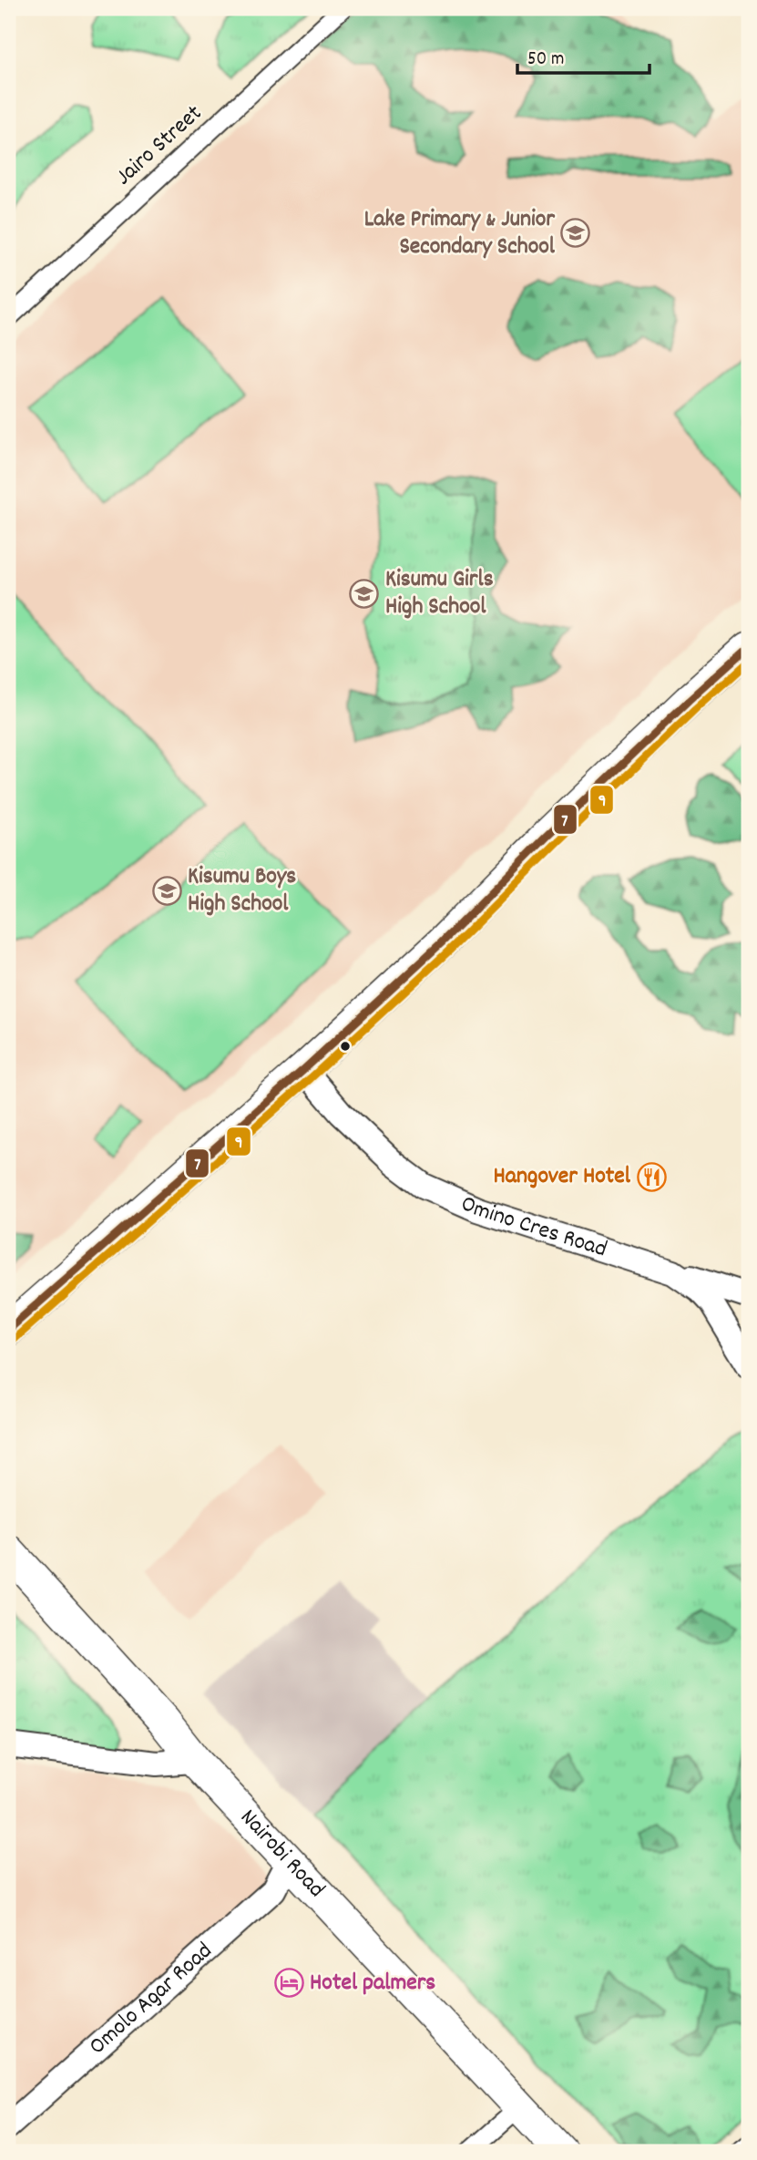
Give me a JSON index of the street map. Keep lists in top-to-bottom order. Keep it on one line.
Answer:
{"streets":{"highway":["Nairobi Road"],"street":["Jairo Street","Omino Cres Road","Omolo Agar Road"]},"crossings":[["Nairobi Road","Omolo Agar Road"]],"places":{"school or university":["Lake Primary & Junior Secondary School","Kisumu Girls High School","Kisumu Boys High School"],"restaurant":["Hangover Hotel"],"hotel":["Hotel palmers"]},"lines":["transit line 7","transit line 9"],"scale_bar":"50 m"}
